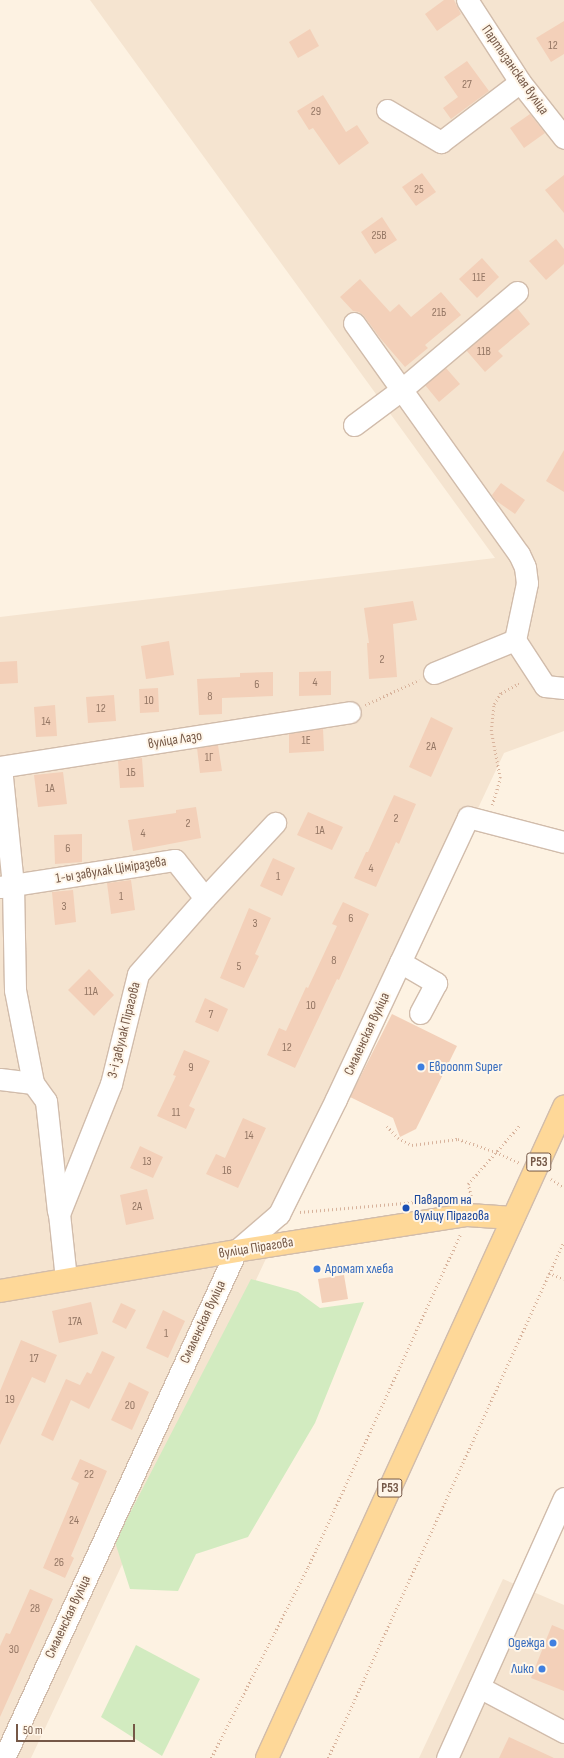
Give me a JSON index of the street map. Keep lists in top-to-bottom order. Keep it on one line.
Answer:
{"streets":{"main road":["Р53","вуліца Пірагова"],"street":["Партызанская вуліца","вуліца Лазо","1-ы завулак Ціміразева","3-і завулак Пірагова","Смаленская вуліца"]},"crossings":[["1-ы завулак Ціміразева","3-і завулак Пірагова"],["3-і завулак Пірагова","вуліца Пірагова"],["Смаленская вуліца","вуліца Пірагова"],["Р53","вуліца Пірагова"]],"places":["Евроопт Super","Паварот на вуліцу Пірагова","Аромат хлеба","Одежда","Лико"],"house_numbers":["12","27","29","25","25В","11Е","21Б","11В","2","4","6","8","10","12","14","1Е","2А","1Г","1Б","1А","2","2","1А","4","6","4","1","1","3","6","3","8","5","11А","10","7","12","9","11","14","13","16","2А","17А","1","17","19","20","22","24","26","28","30"],"scale_bar":"50 m"}
